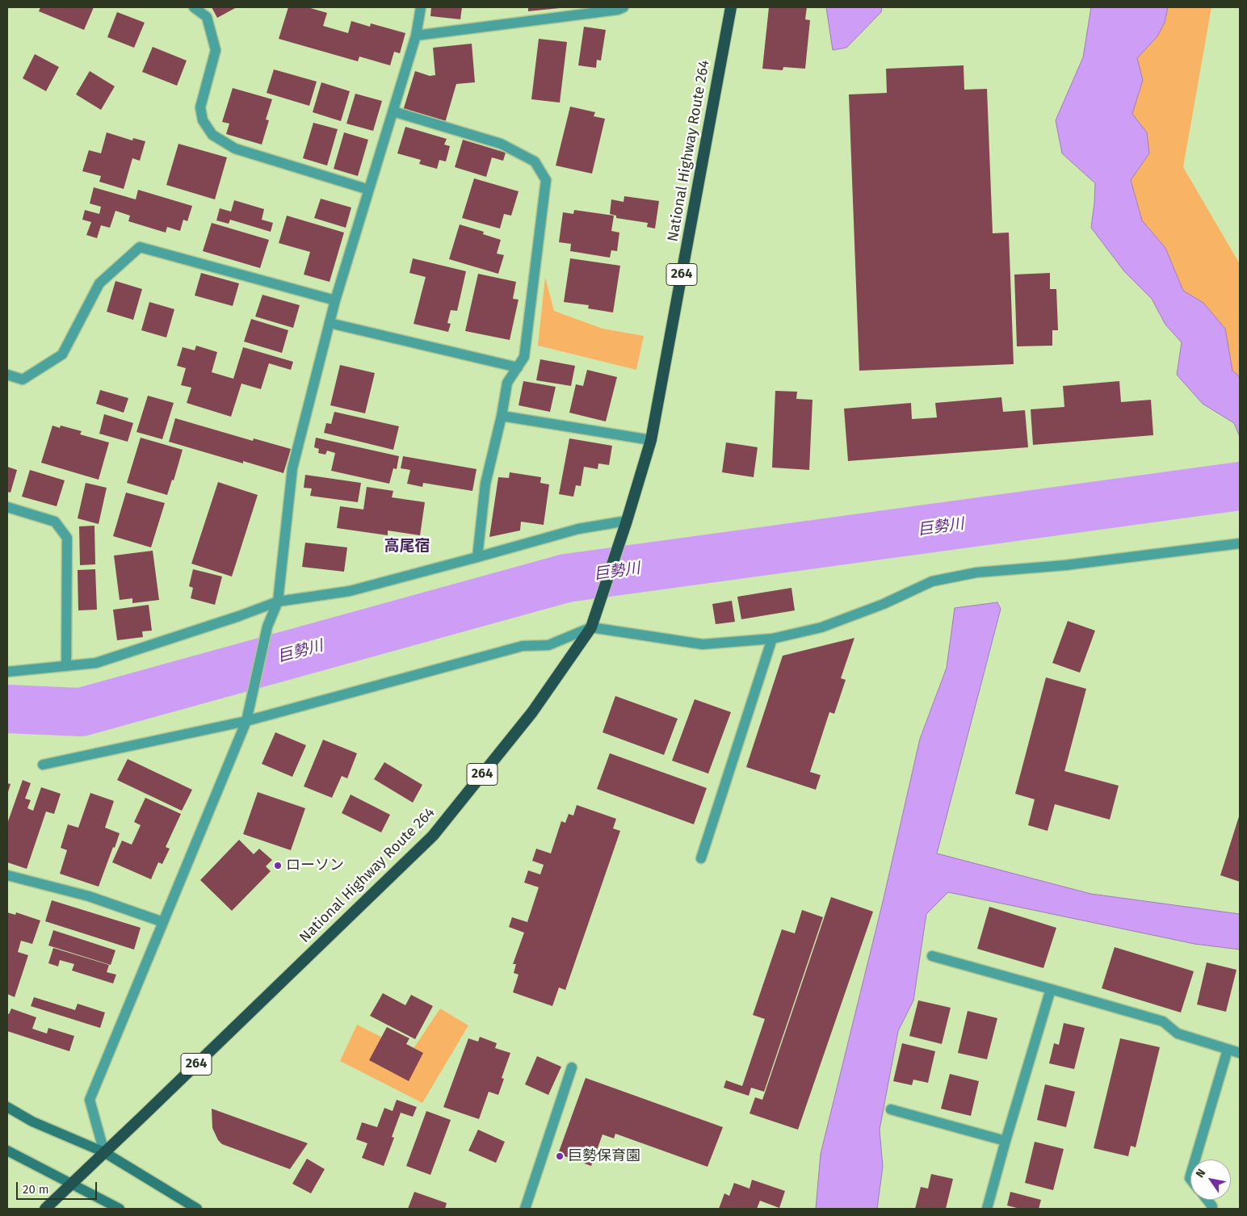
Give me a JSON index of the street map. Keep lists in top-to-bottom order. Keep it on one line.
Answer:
{"streets":{"highway":["National Highway Route 264","264"]},"districts":["高尾宿"],"water":["巨勢川"],"places":["ローソン","巨勢保育園"],"scale_bar":"20 m","north":"top left"}
